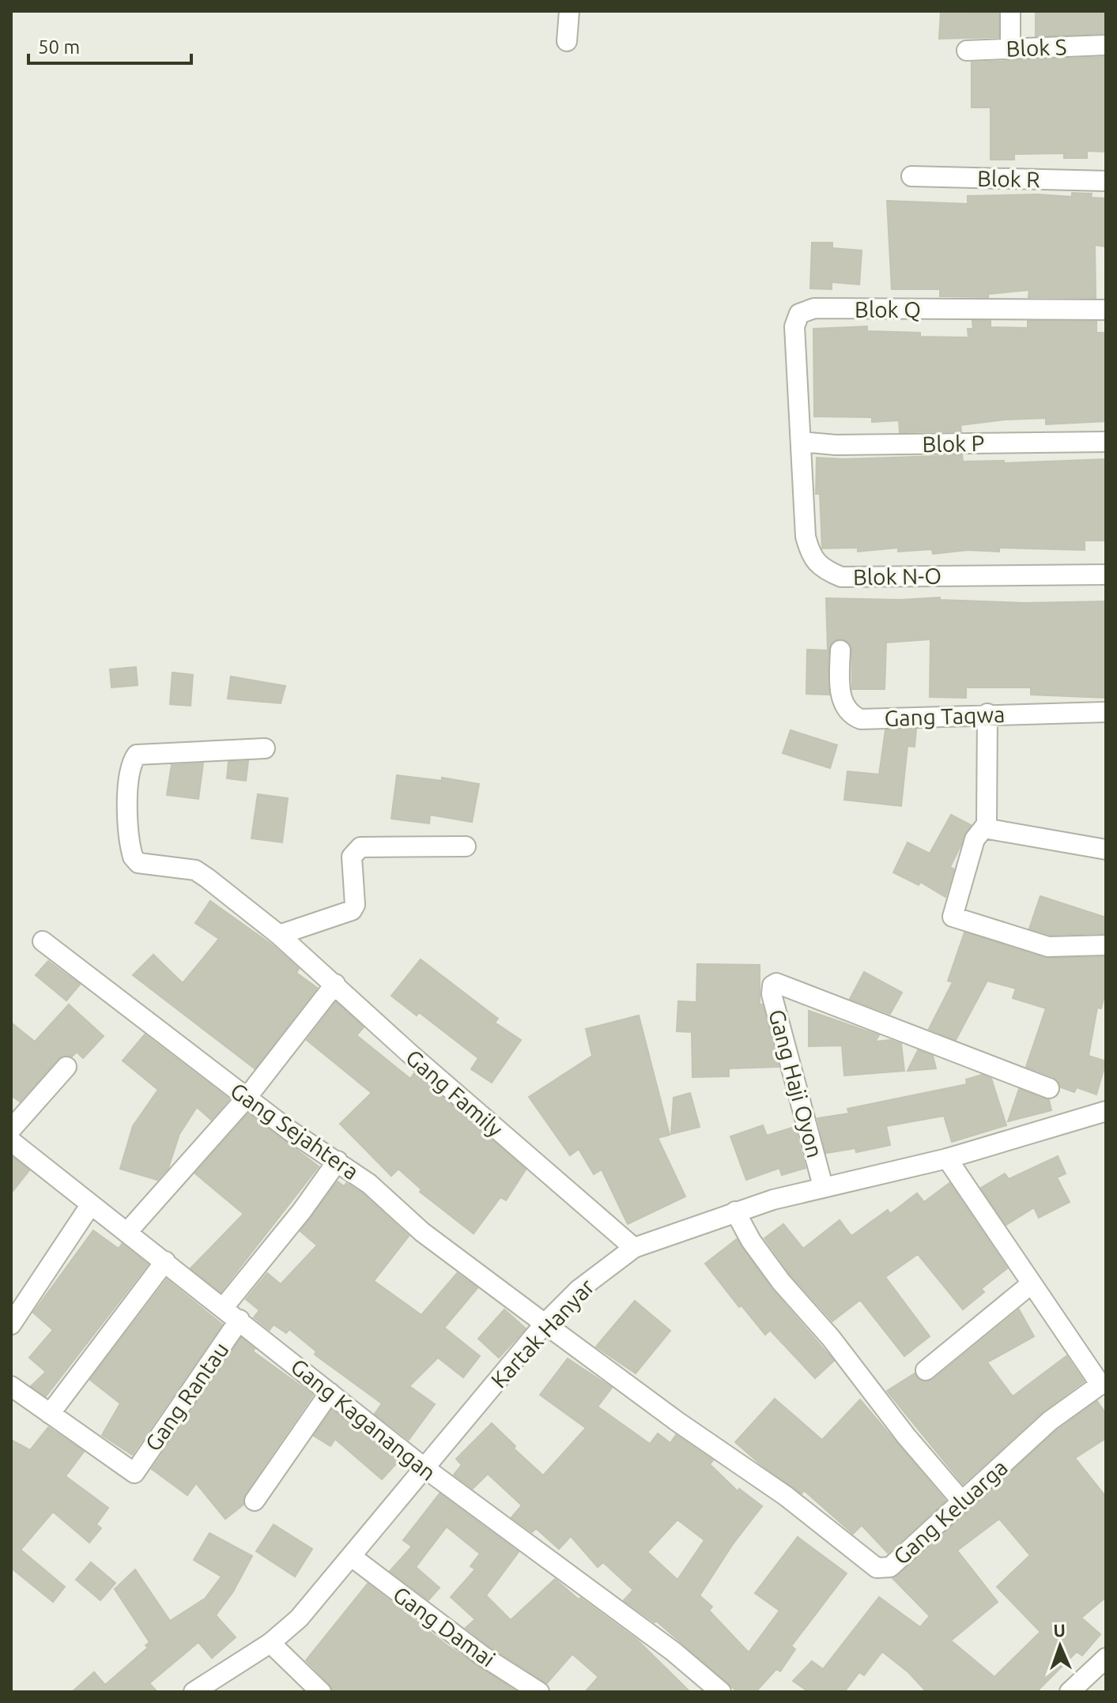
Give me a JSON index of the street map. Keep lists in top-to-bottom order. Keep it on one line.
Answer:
{"streets":{"street":["Blok S","Blok R","Blok Q","Blok P","Blok N-O","Gang Taqwa","Gang Haji Oyon","Gang Family","Gang Sejahtera","Kartak Hanyar","Gang Rantau","Gang Kaganangan","Gang Keluarga","Gang Damai"]},"crossings":[["Blok Q","Blok P"],["Blok Q","Blok N-O"],["Blok P","Blok N-O"],["Gang Haji Oyon","Kartak Hanyar"],["Gang Family","Kartak Hanyar"],["Gang Sejahtera","Kartak Hanyar"],["Gang Sejahtera","Gang Keluarga"],["Kartak Hanyar","Gang Kaganangan"],["Kartak Hanyar","Gang Keluarga"],["Kartak Hanyar","Gang Damai"],["Gang Rantau","Gang Kaganangan"]],"scale_bar":"50 m","north":"top"}
